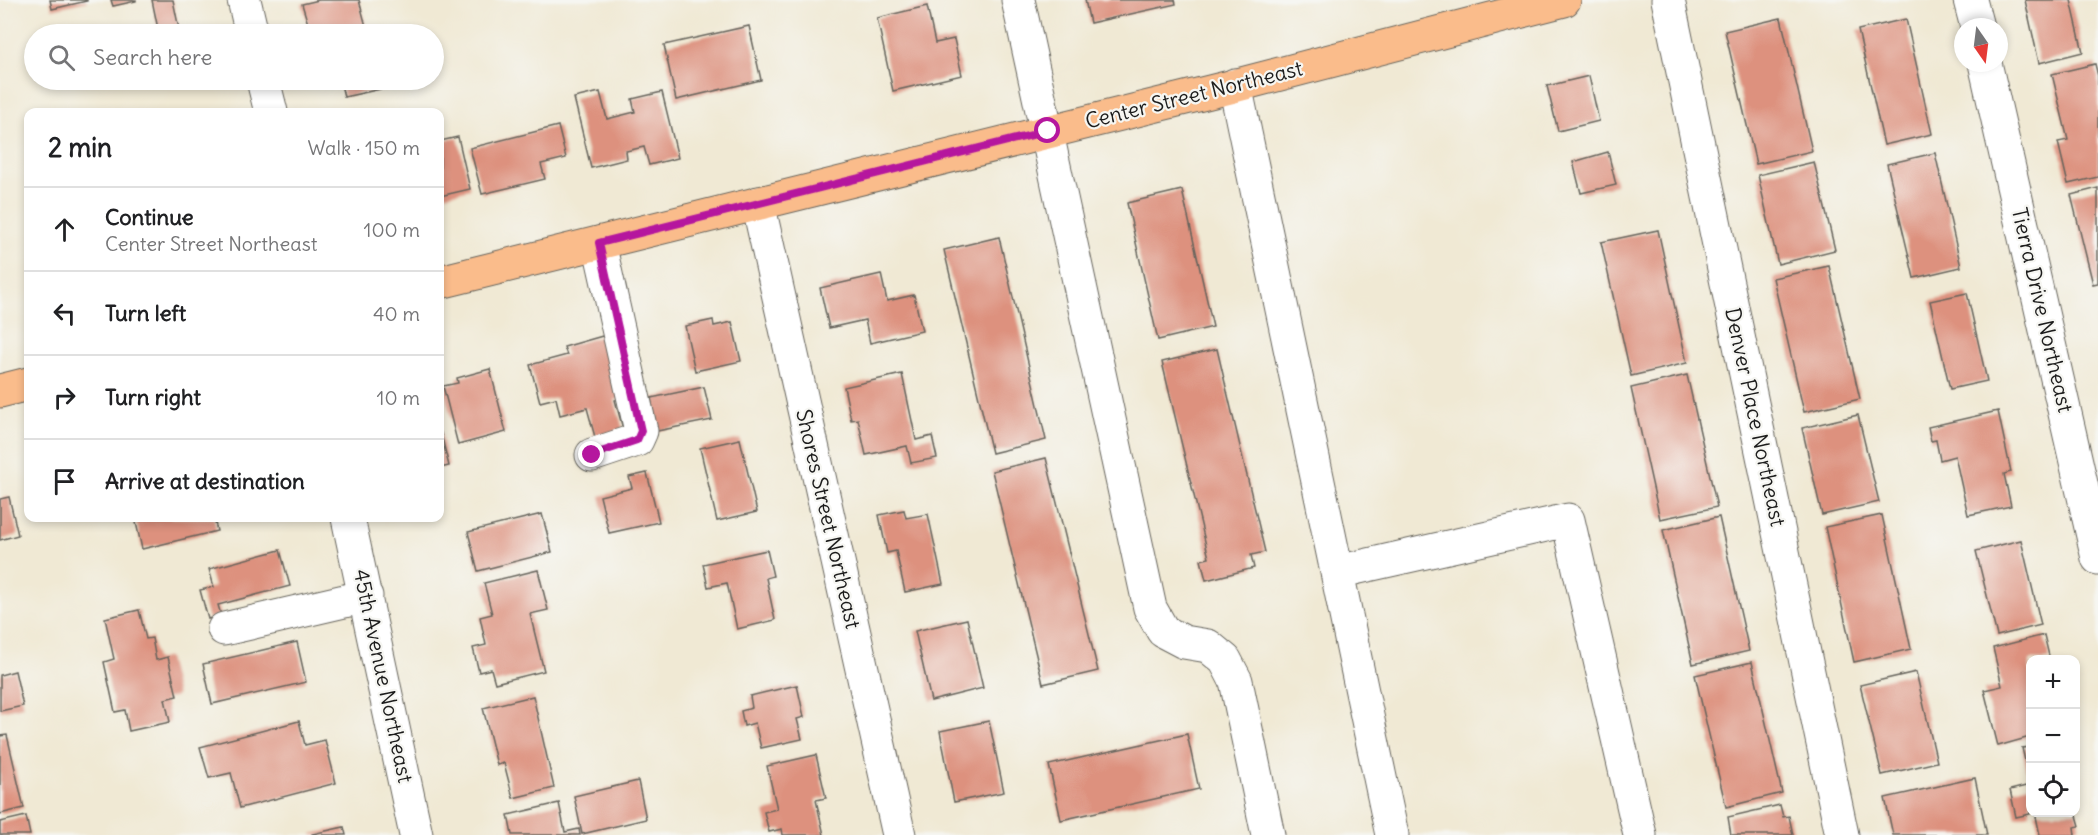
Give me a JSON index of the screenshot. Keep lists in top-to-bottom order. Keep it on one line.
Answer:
{"streets":{"main road":["Center Street Northeast"],"street":["Tierra Drive Northeast","Denver Place Northeast","Shores Street Northeast","45th Avenue Northeast"]},"crossings":[["Center Street Northeast","Shores Street Northeast"]],"north":"bottom","page":{"search":"Search here","heading":["2 min","Walk · 150 m"],"list":[["Continue","Center Street Northeast","100 m"],["Turn left","40 m"],["Turn right","10 m"],"Arrive at destination"],"map_buttons":["+","−"]}}
